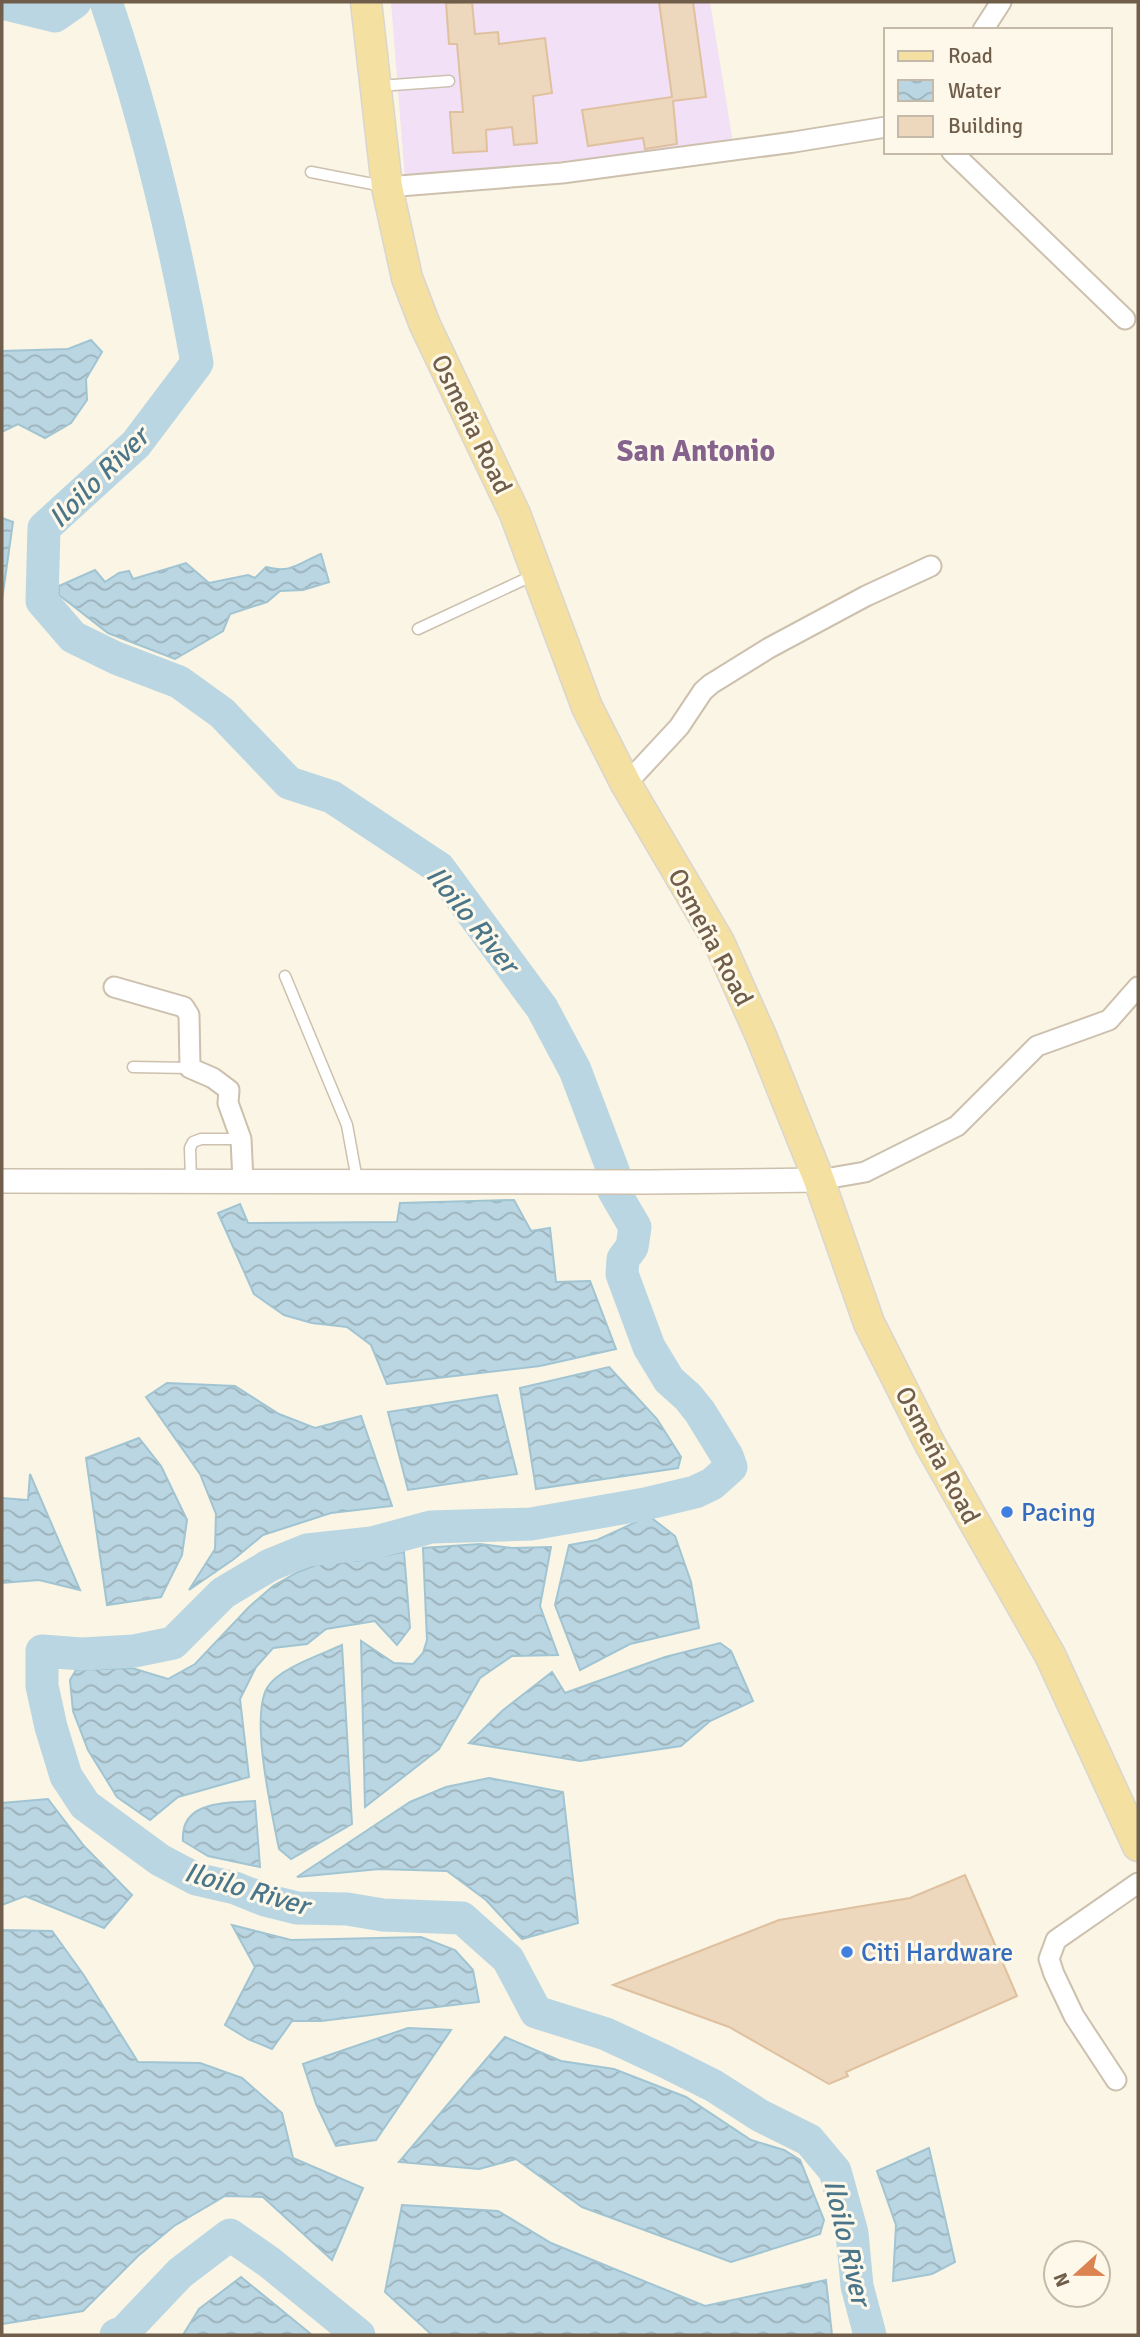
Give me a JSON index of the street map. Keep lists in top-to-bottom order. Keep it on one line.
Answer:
{"streets":{"main road":["Osmeña Road"]},"districts":["San Antonio"],"water":["Iloilo River"],"places":["Pacing","Citi Hardware"],"legend":["Road","Water","Building"],"north":"left"}
